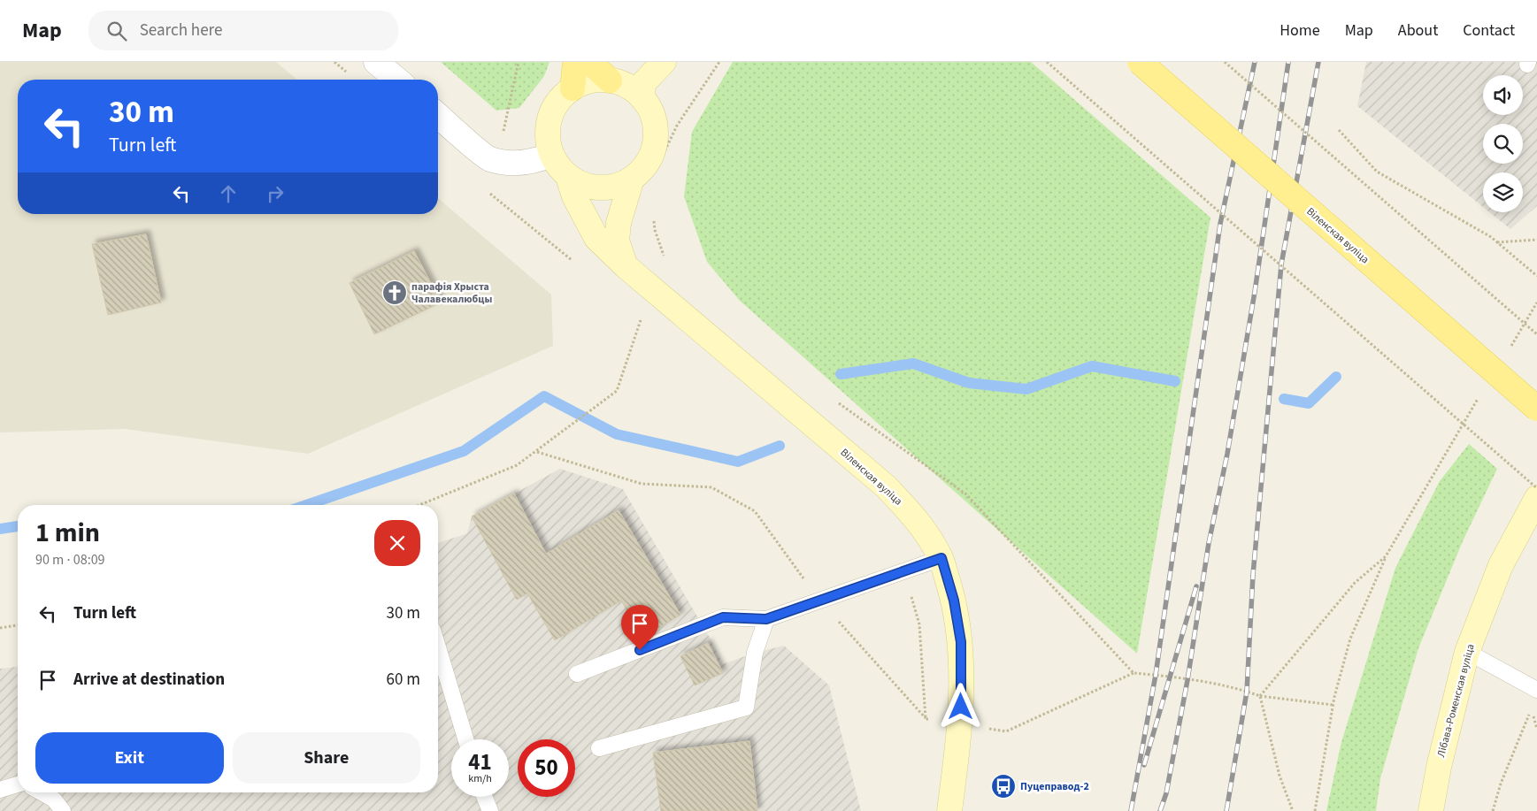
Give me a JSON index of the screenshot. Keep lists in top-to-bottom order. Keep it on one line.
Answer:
{"streets":{"main road":["Віленская вуліца","Лібава-Роменская вуліца"]},"places":{"church":["парафія Хрыста Чалавекалюбцы"],"bus stop":["Пуцеправод-2"]},"page":{"header":"Map","search":"Search here","nav":["Home","Map","About","Contact"],"turn":["30 m","Turn left"],"heading":["1 min","90 m · 08:09"],"list":[{"name":"Turn left","value":"30 m"},{"name":"Arrive at destination","value":"60 m"}],"buttons":["Exit","Share"],"speed":"41 km/h","limit":"50"}}
